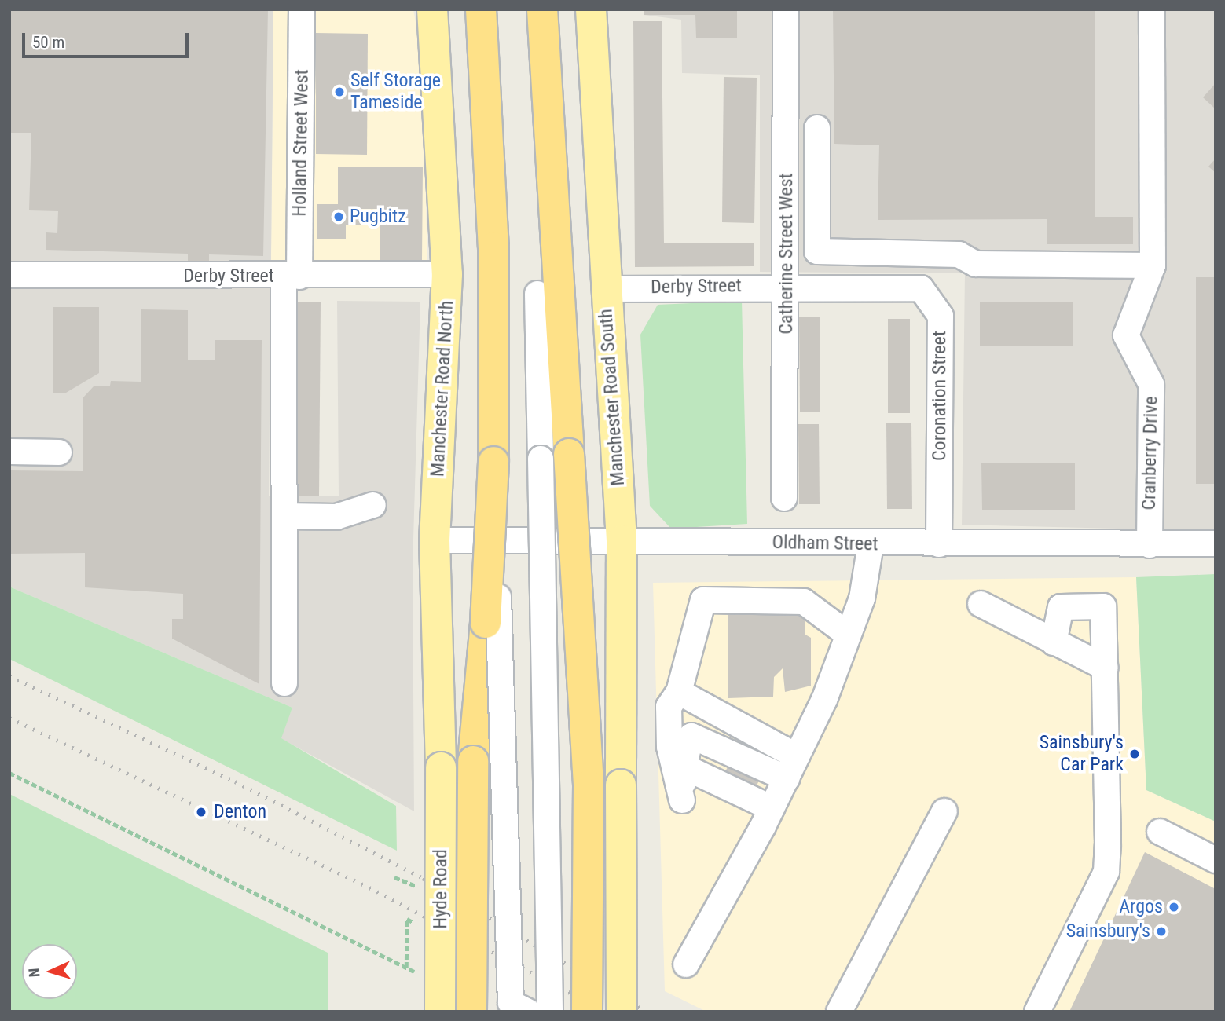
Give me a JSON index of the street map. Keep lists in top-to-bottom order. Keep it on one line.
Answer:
{"streets":{"main road":["Manchester Road North","Manchester Road South","Hyde Road"],"street":["Holland Street West","Catherine Street West","Derby Street","Coronation Street","Cranberry Drive","Oldham Street"]},"crossings":[["Holland Street West","Derby Street"],["Catherine Street West","Derby Street"],["Catherine Street West","Coronation Street"],["Derby Street","Manchester Road North"],["Derby Street","Coronation Street"],["Derby Street","Manchester Road South"],["Manchester Road North","Oldham Street"],["Manchester Road North","Hyde Road"],["Coronation Street","Oldham Street"],["Manchester Road South","Oldham Street"],["Cranberry Drive","Oldham Street"]],"places":["Self Storage Tameside","Pugbitz","Sainsbury's Car Park","Denton","Argos","Sainsbury's"],"scale_bar":"50 m","north":"left"}
